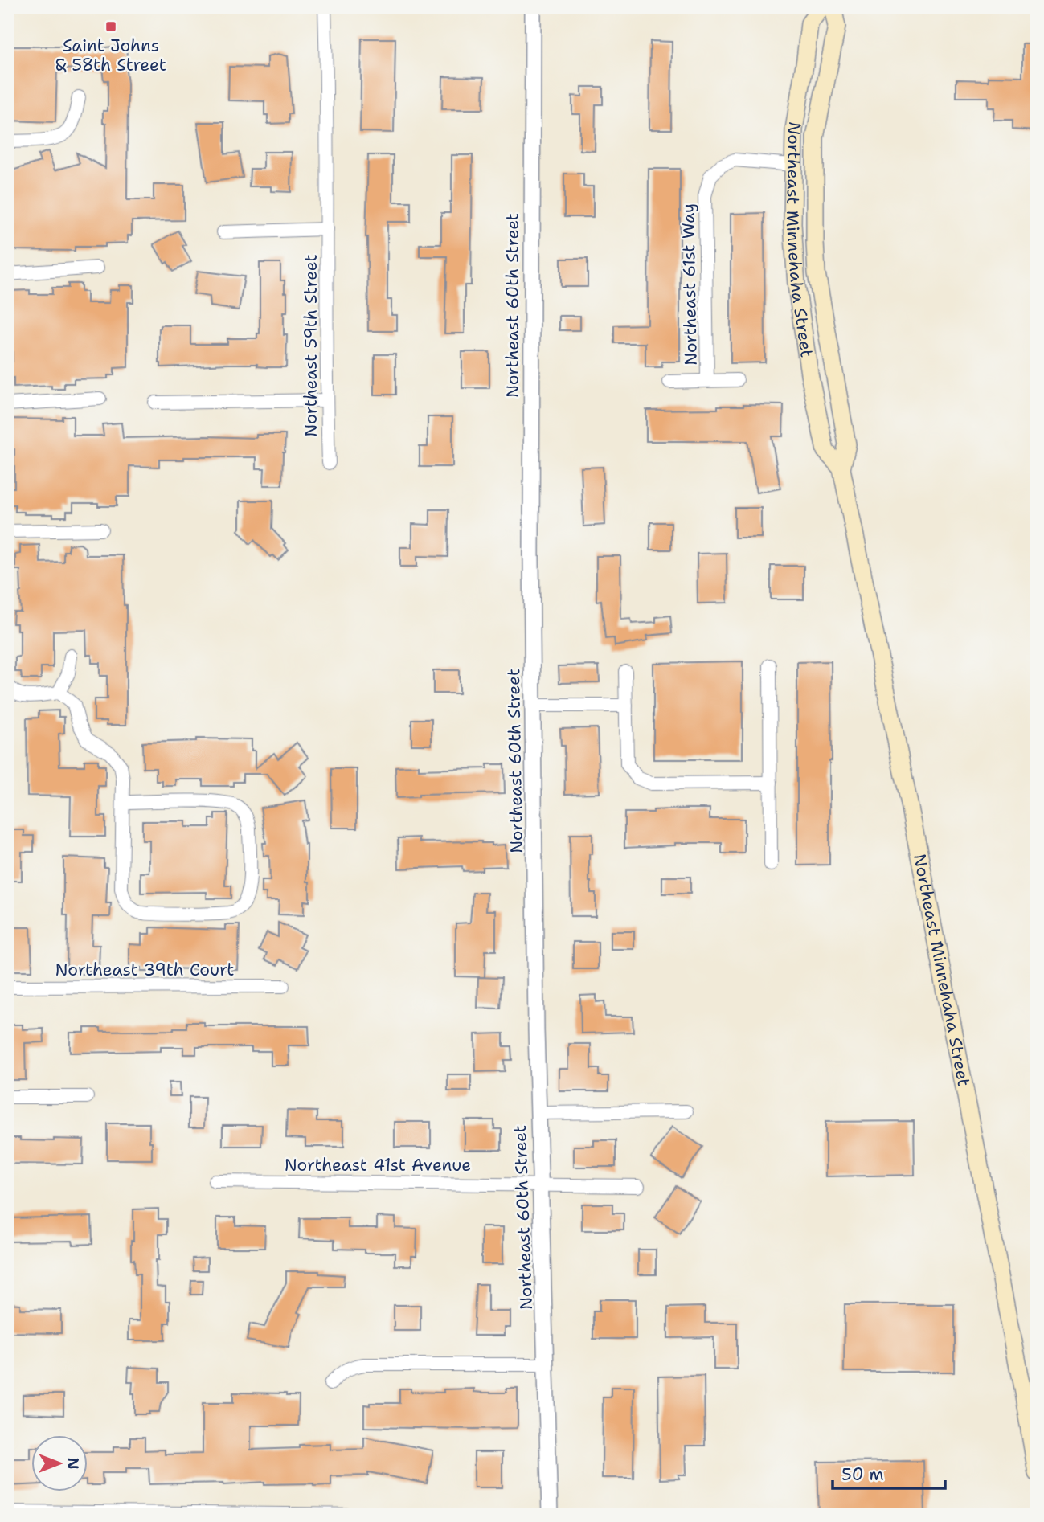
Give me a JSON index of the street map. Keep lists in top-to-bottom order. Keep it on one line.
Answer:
{"streets":{"main road":["Northeast Minnehaha Street"],"street":["Northeast 61st Way","Northeast 60th Street","Northeast 59th Street","Northeast 39th Court","Northeast 41st Avenue"]},"crossings":[["Northeast Minnehaha Street","Northeast 61st Way"],["Northeast 60th Street","Northeast 41st Avenue"]],"places":{"transit":["Saint Johns & 58th Street"]},"scale_bar":"50 m","north":"right"}
